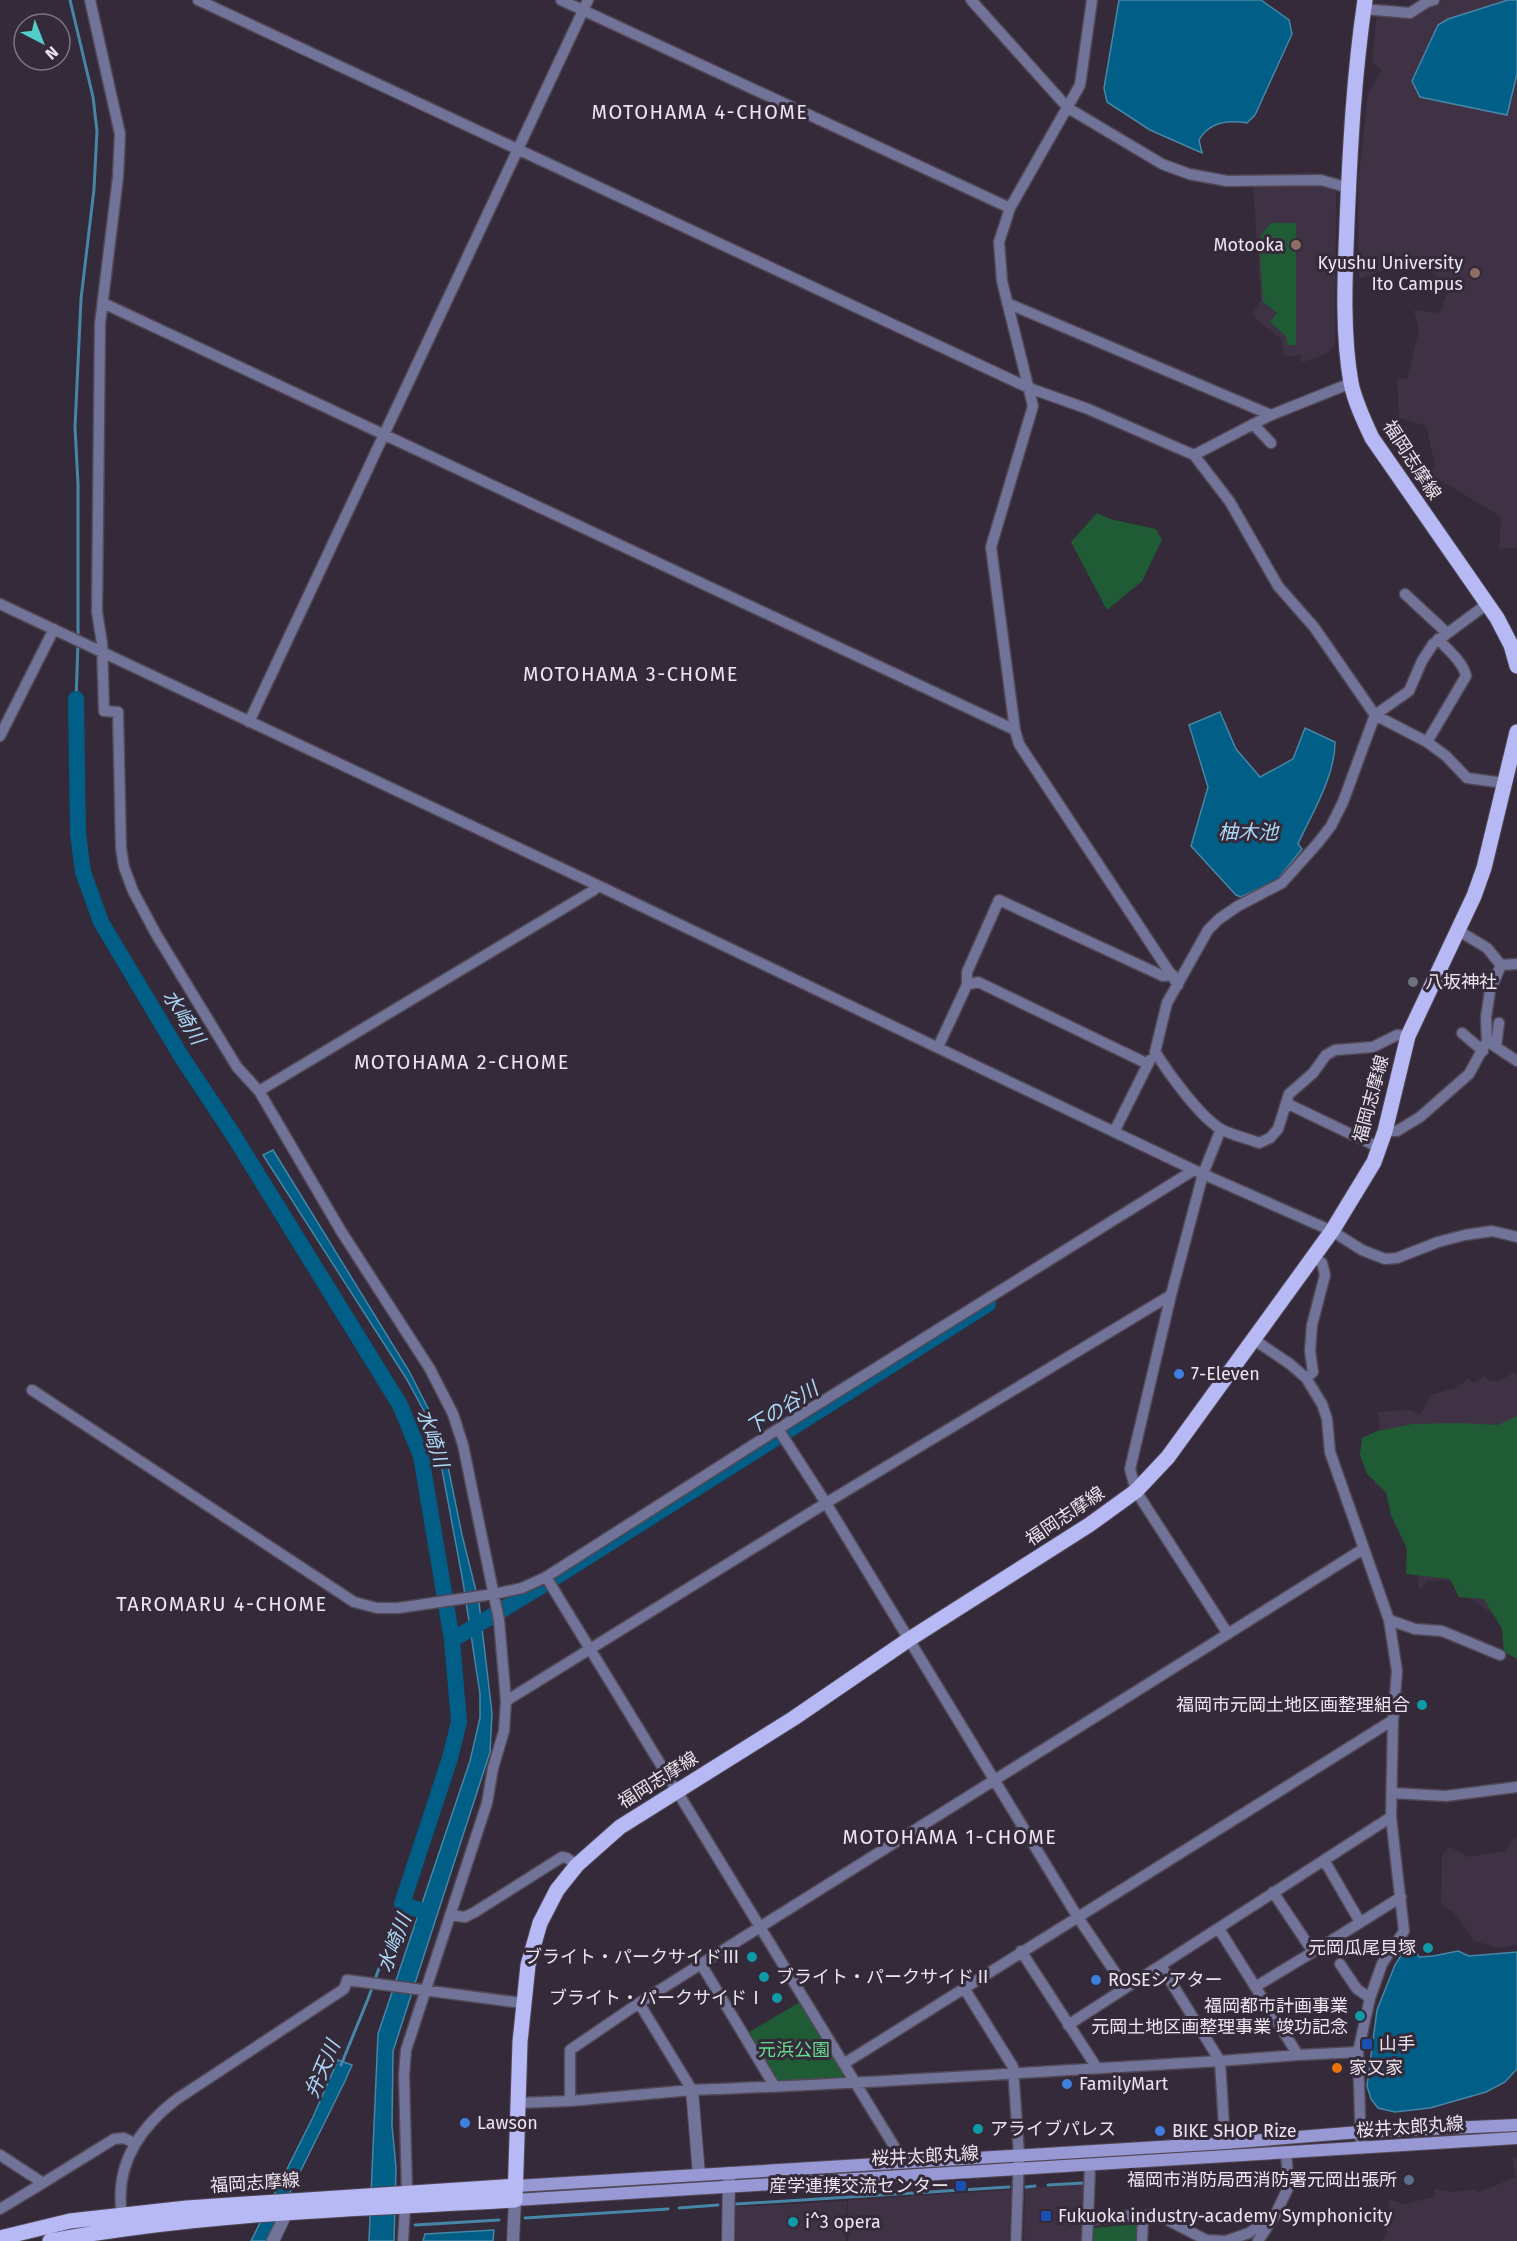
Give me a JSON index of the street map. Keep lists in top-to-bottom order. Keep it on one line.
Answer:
{"streets":{"main road":["福岡志摩線","桜井太郎丸線"]},"crossings":[["福岡志摩線","桜井太郎丸線"]],"districts":["MOTOHAMA 4-CHOME","MOTOHAMA 3-CHOME","MOTOHAMA 2-CHOME","TAROMARU 4-CHOME","MOTOHAMA 1-CHOME"],"water":["柚木池","水崎川","下の谷川","弁天川"],"parks":["元浜公園"],"places":{"other":["Motooka","Kyushu University Ito Campus","八坂神社","7-Eleven","福岡市元岡土地区画整理組合","元岡瓜尾貝塚","ブライト・パークサイドⅢ","ブライト・パークサイドⅡ","ROSEシアター","ブライト・パークサイドⅠ","福岡都市計画事業 元岡土地区画整理事業 竣功記念","家又家","FamilyMart","Lawson","アライブパレス","BIKE SHOP Rize","福岡市消防局西消防署元岡出張所","i^3 opera"],"transit":["山手","産学連携交流センター","Fukuoka industry-academy Symphonicity"]},"north":"bottom right"}
